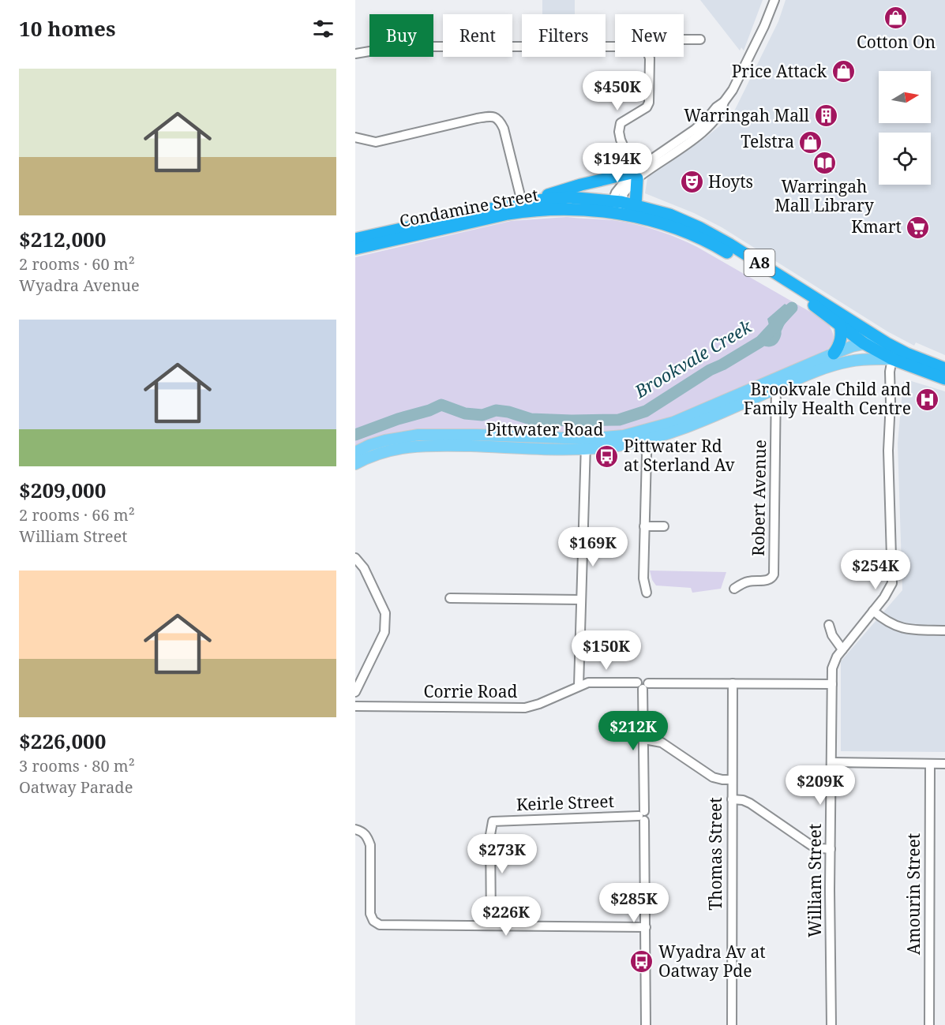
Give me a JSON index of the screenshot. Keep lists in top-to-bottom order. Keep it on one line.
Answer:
{"streets":{"highway":["Condamine Street","A8","Pittwater Road"],"street":["Robert Avenue","Corrie Road","Keirle Street","Thomas Street","William Street","Amourin Street"]},"crossings":[["Condamine Street","A8"],["Condamine Street","Pittwater Road"],["Condamine Street","William Street"],["Pittwater Road","Robert Avenue"],["Pittwater Road","William Street"],["Corrie Road","Thomas Street"],["Corrie Road","William Street"]],"water":["Brookvale Creek"],"places":{"shop":["Cotton On","Price Attack","Telstra"],"building":["Warringah Mall"],"library":["Warringah Mall Library"],"theatre":["Hoyts"],"supermarket":["Kmart"],"hospital":["Brookvale Child and Family Health Centre"],"bus stop":["Pittwater Rd at Sterland Av","Wyadra Av at Oatway Pde"]},"north":"right","page":{"heading":"10 homes","chip":["Buy","Rent","Filters","New"],"list":[{"name":"$212,000","note":"2 rooms · 60 m² · Wyadra Avenue"},{"name":"$209,000","note":"2 rooms · 66 m² · William Street"},{"name":"$226,000","note":"3 rooms · 80 m² · Oatway Parade"}],"price":["$450K","$194K","$169K","$254K","$150K","$212K","$209K","$273K","$285K","$226K"]}}
